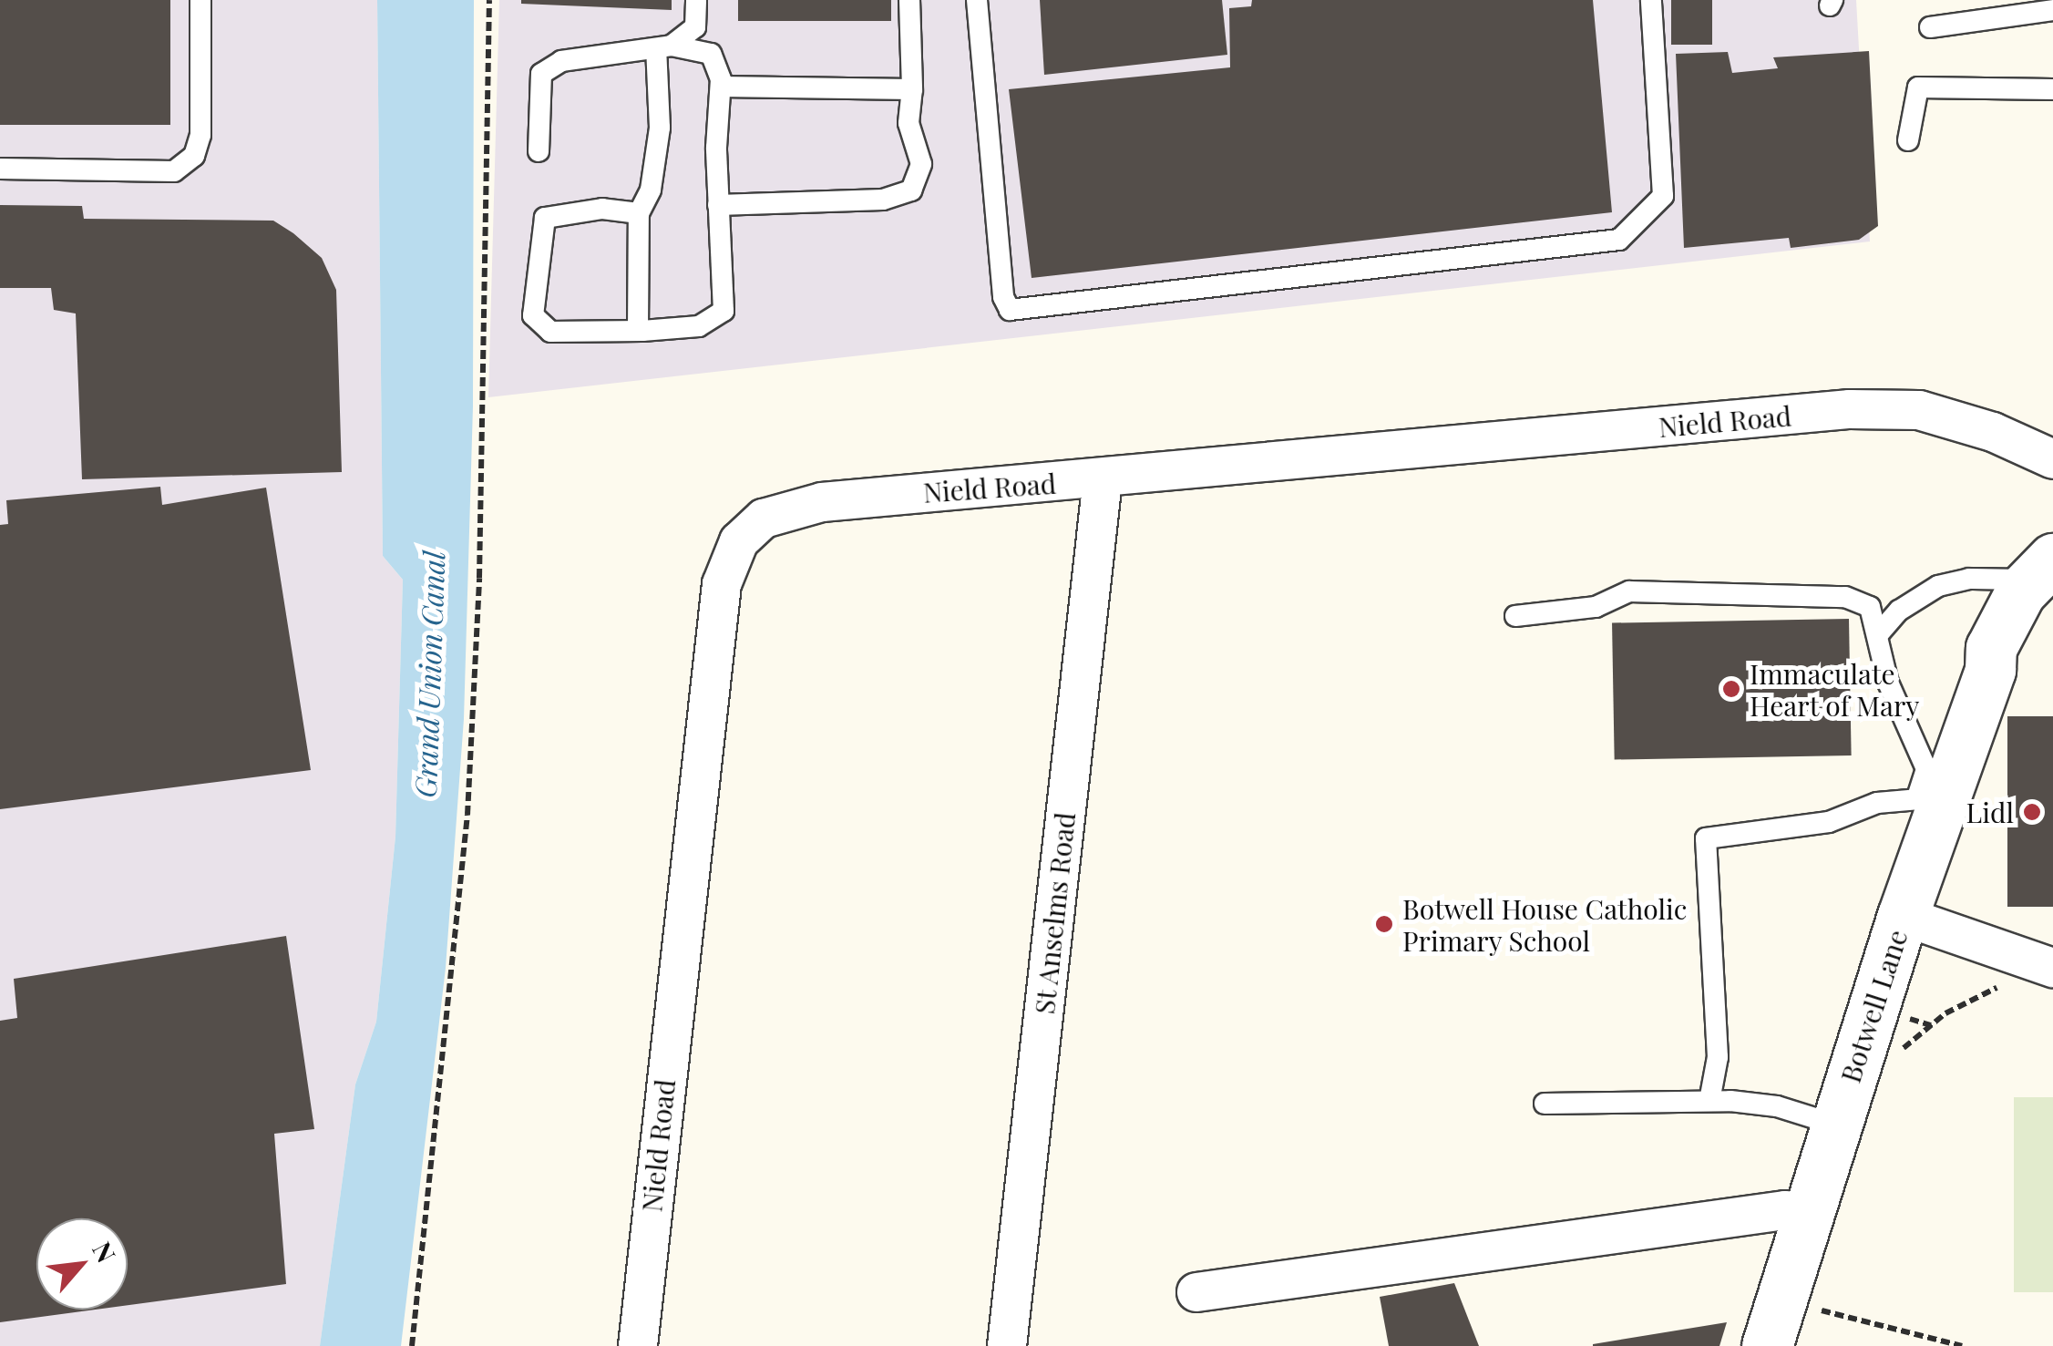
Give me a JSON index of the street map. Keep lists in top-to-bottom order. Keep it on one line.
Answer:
{"streets":{"street":["Nield Road","St Anselms Road","Botwell Lane"]},"crossings":[["Nield Road","St Anselms Road"]],"water":["Grand Union Canal"],"places":["Immaculate Heart of Mary","Lidl","Botwell House Catholic Primary School"],"north":"top right"}
